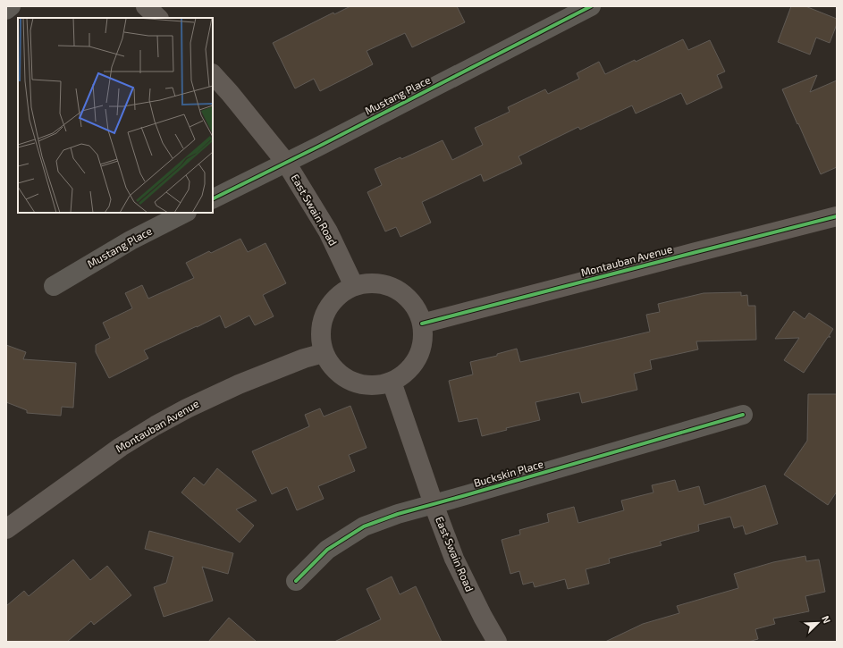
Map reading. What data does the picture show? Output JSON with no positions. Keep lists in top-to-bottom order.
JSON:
{
  "streets": {
    "street": [
      "Mustang Place",
      "East Swain Road",
      "Montauban Avenue",
      "Buckskin Place"
    ]
  },
  "crossings": [
    ["Mustang Place", "East Swain Road"],
    ["East Swain Road", "Montauban Avenue"],
    ["East Swain Road", "Buckskin Place"]
  ],
  "north": "top right"
}
